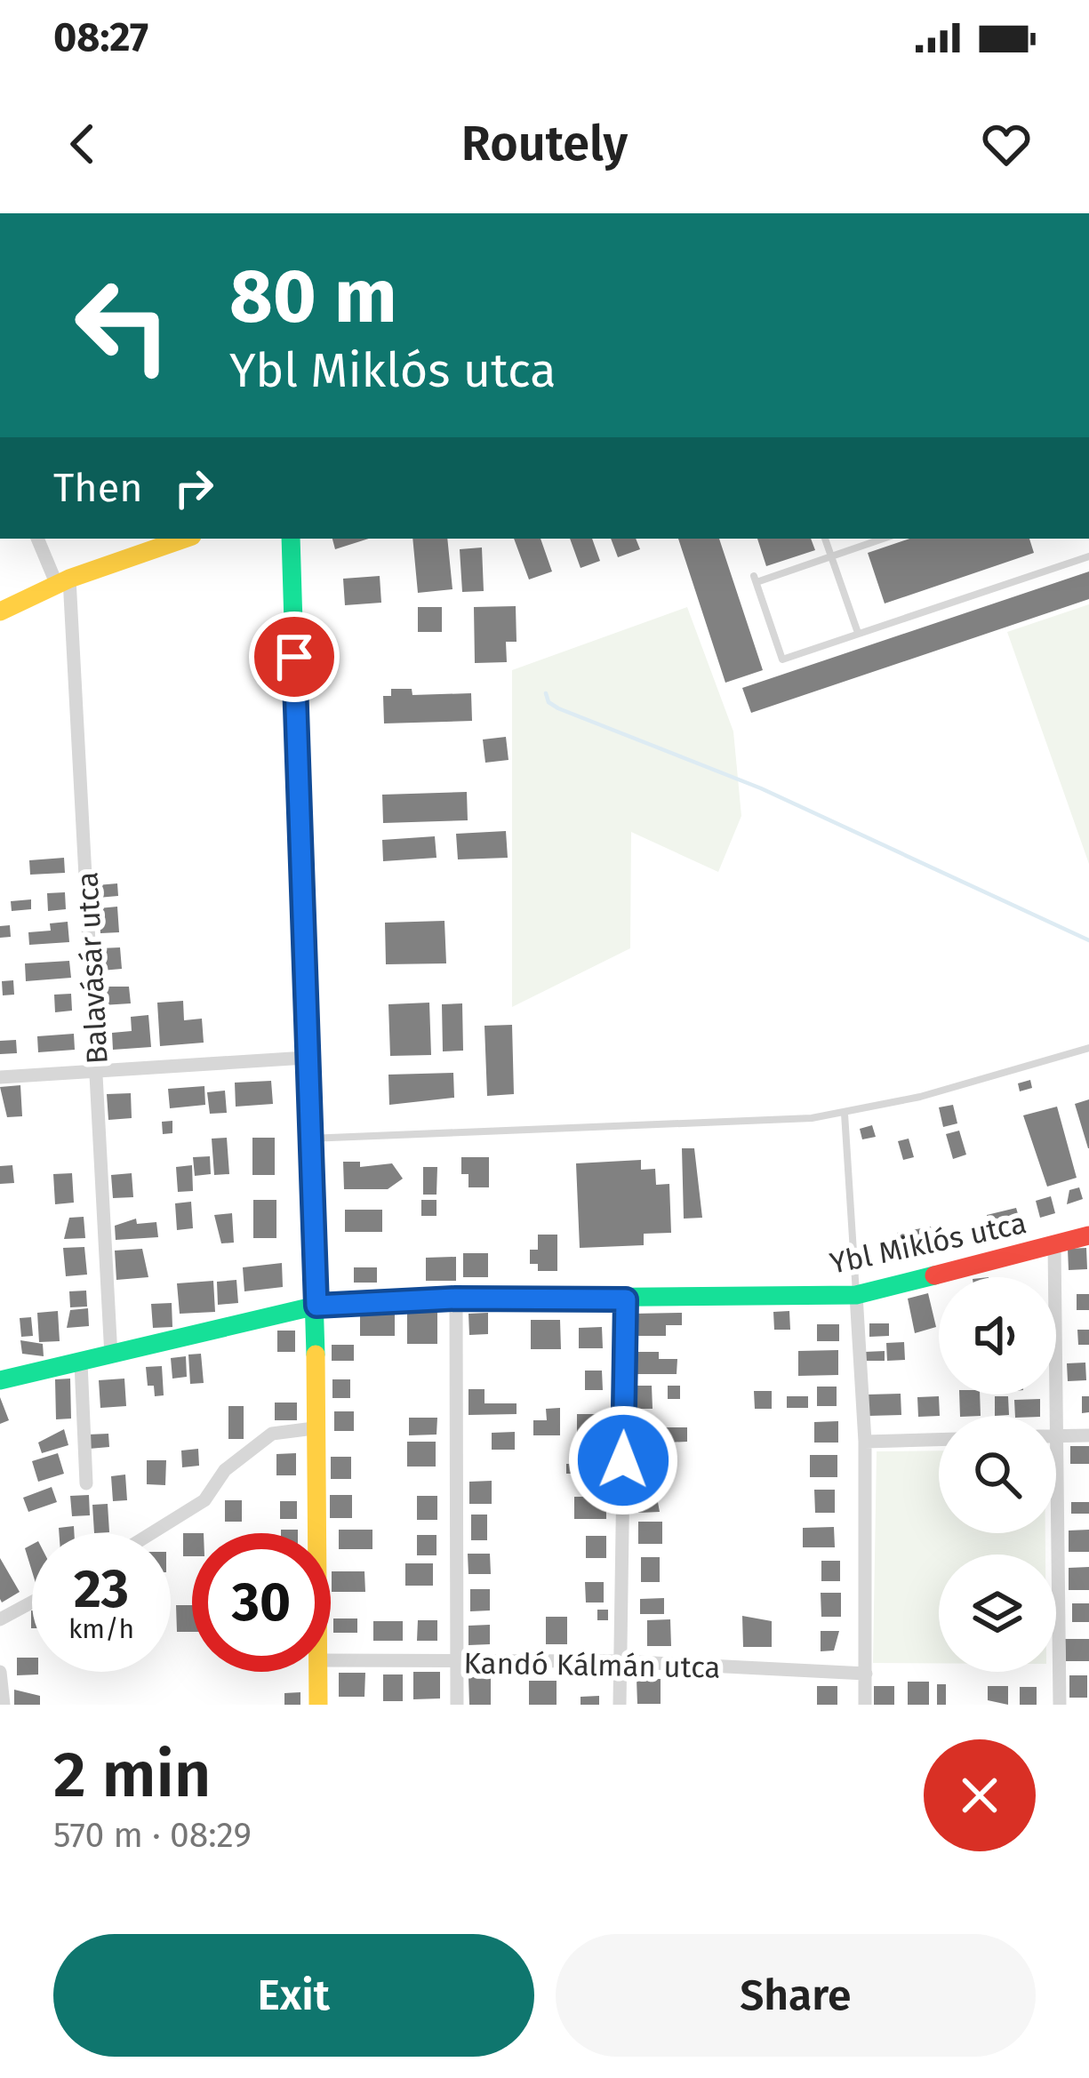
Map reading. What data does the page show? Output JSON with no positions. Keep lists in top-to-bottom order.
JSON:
{
  "streets": {
    "street": ["Balavásár utca", "Ybl Miklós utca", "Kandó Kálmán utca"]
  },
  "crossings": [
    ["Balavásár utca", "Ybl Miklós utca"]
  ],
  "page": {
    "status": "08:27",
    "header": "Routely",
    "turn": ["80 m", "Ybl Miklós utca"],
    "then": "Then",
    "speed": "23 km/h",
    "limit": "30",
    "heading": ["2 min", "570 m · 08:29"],
    "buttons": ["Exit", "Share"]
  }
}
